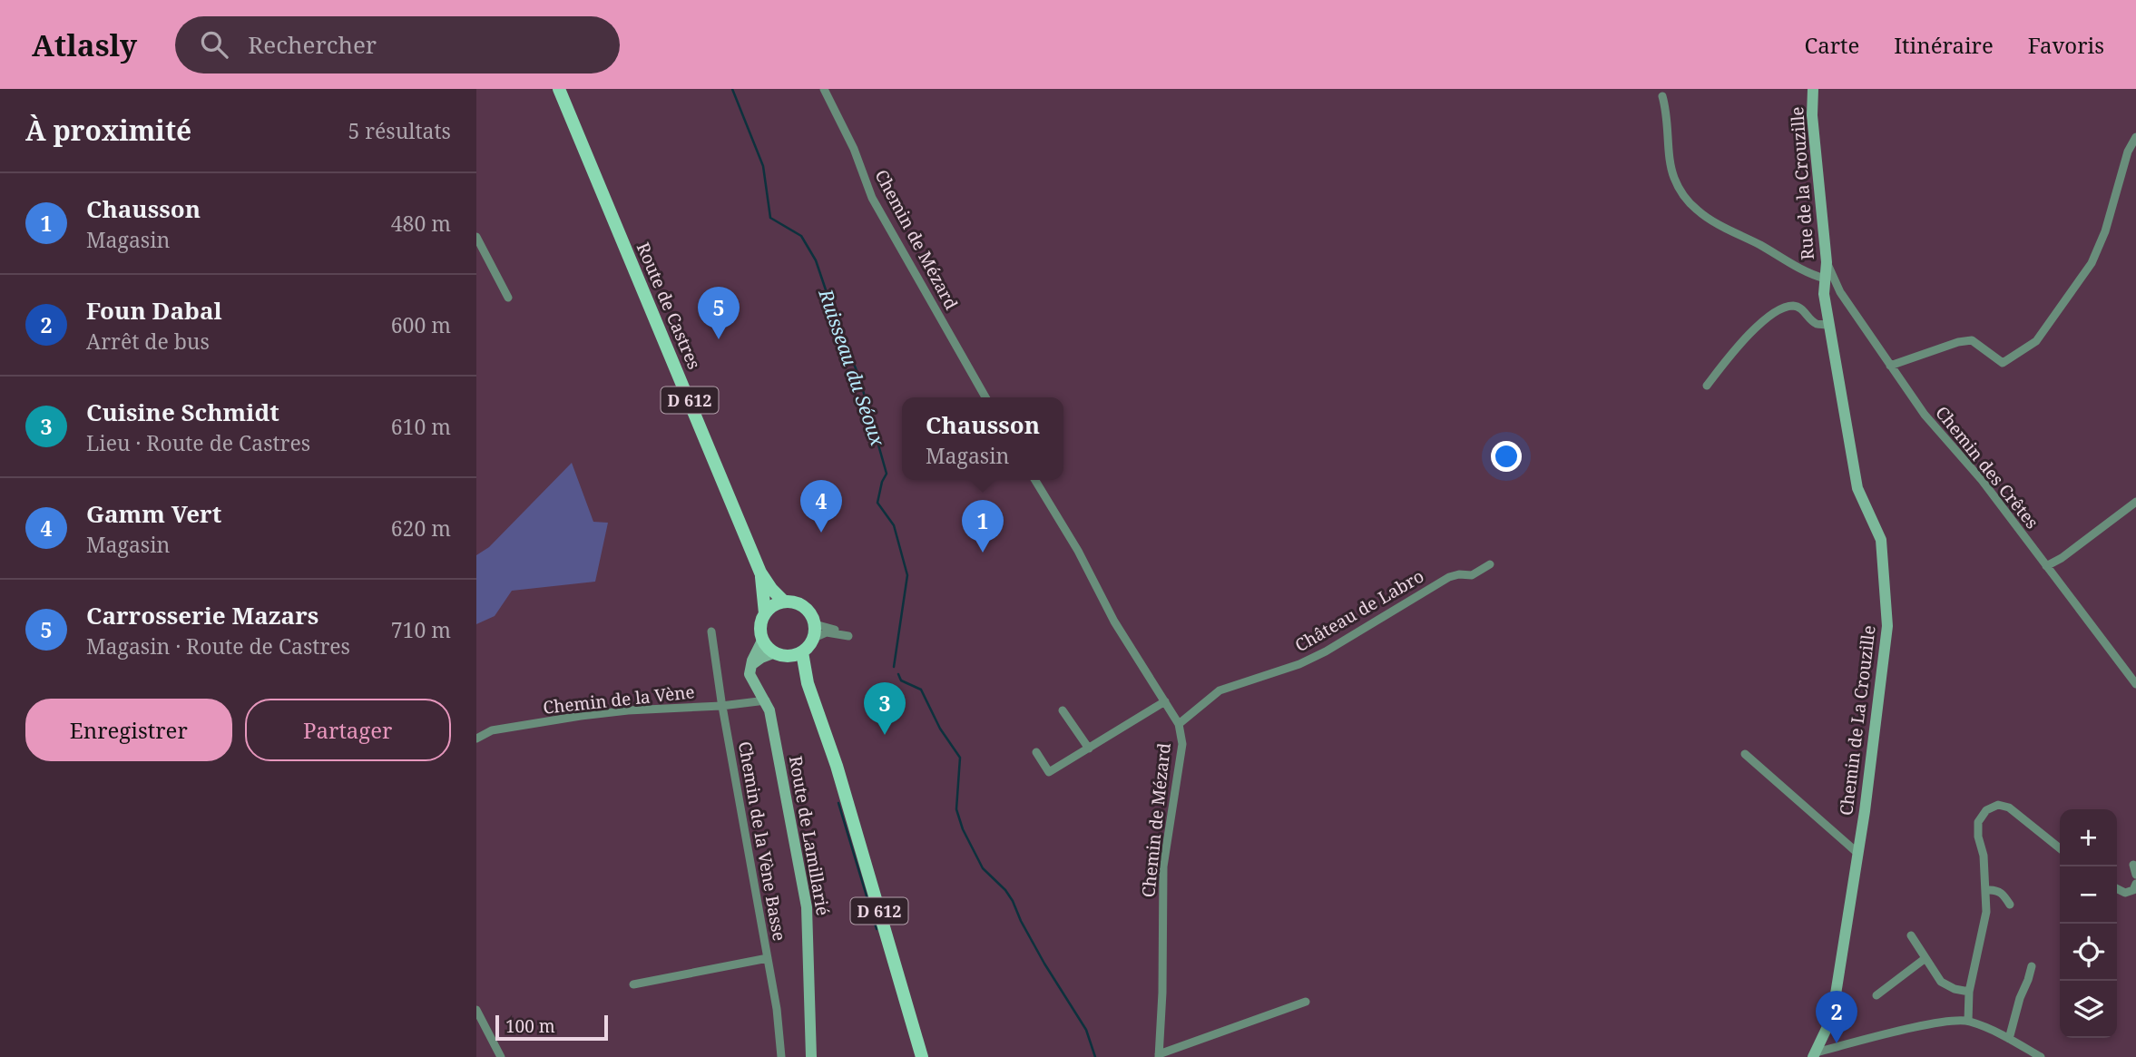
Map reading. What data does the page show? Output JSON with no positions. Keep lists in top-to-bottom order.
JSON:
{
  "streets": {
    "main road": ["Route de Castres", "D 612"],
    "street": [
      "Rue de la Crouzille",
      "Chemin de Mézard",
      "Chemin des Crêtes",
      "Château de Labro",
      "Chemin de la Vène",
      "Chemin de La Crouzille",
      "Route de Lamillarié",
      "Chemin de la Vène Basse"
    ]
  },
  "crossings": [
    ["Rue de la Crouzille", "Chemin des Crêtes"],
    ["Rue de la Crouzille", "Chemin de La Crouzille"],
    ["Chemin de Mézard", "Château de Labro"],
    ["Route de Castres", "D 612"],
    ["Chemin de la Vène", "Route de Lamillarié"],
    ["Chemin de la Vène", "Chemin de la Vène Basse"]
  ],
  "water": ["Ruisseau du Séoux"],
  "scale_bar": "100 m",
  "page": {
    "header": "Atlasly",
    "search": "Rechercher",
    "nav": ["Carte", "Itinéraire", "Favoris"],
    "heading": ["À proximité", "5 résultats"],
    "list": [
      {
        "mark": "1",
        "name": "Chausson",
        "note": "Magasin",
        "value": "480 m"
      },
      {
        "mark": "2",
        "name": "Foun Dabal",
        "note": "Arrêt de bus",
        "value": "600 m"
      },
      {
        "mark": "3",
        "name": "Cuisine Schmidt",
        "note": "Lieu · Route de Castres",
        "value": "610 m"
      },
      {
        "mark": "4",
        "name": "Gamm Vert",
        "note": "Magasin",
        "value": "620 m"
      },
      {
        "mark": "5",
        "name": "Carrosserie Mazars",
        "note": "Magasin · Route de Castres",
        "value": "710 m"
      }
    ],
    "pins": [
      "5",
      "4",
      "1",
      "3",
      "2"
    ],
    "popup": ["Chausson", "Magasin"],
    "buttons": ["Enregistrer", "Partager"],
    "map_buttons": ["+", "−"],
    "scale": "100 m"
  }
}
